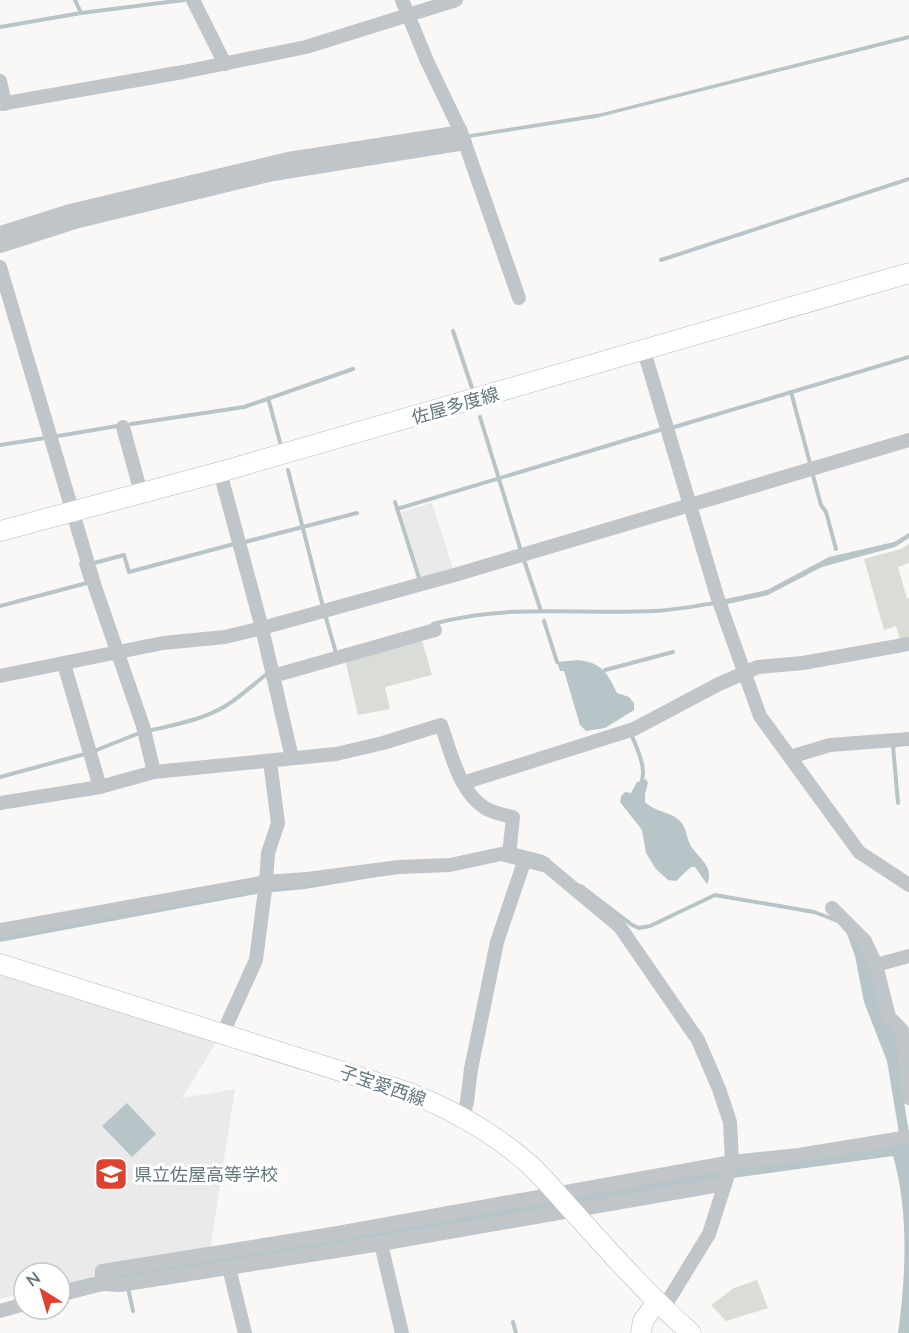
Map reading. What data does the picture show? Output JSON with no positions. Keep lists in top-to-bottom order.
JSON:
{
  "streets": {
    "main road": ["佐屋多度線", "子宝愛西線"]
  },
  "places": {
    "school or university": ["県立佐屋高等学校"]
  },
  "north": "top left"
}
